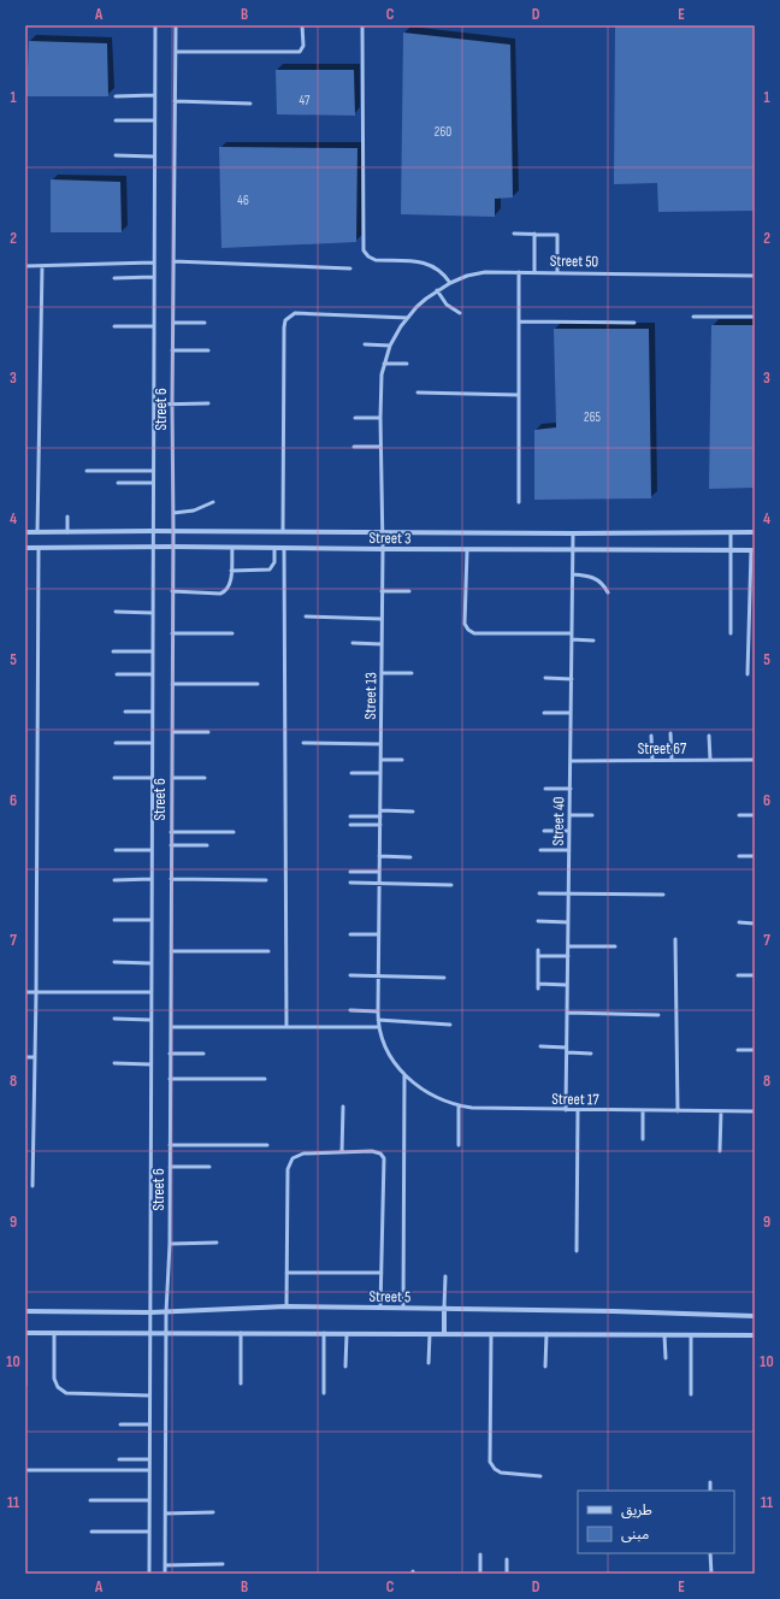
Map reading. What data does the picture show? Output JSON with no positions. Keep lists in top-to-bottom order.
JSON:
{
  "streets": {
    "street": ["Street 3", "Street 5"],
    "lane": [
      "Street 50",
      "Street 6",
      "Street 13",
      "Street 67",
      "Street 40",
      "Street 17"
    ]
  },
  "crossings": [
    ["Street 50", "Street 13"],
    ["Street 6", "Street 3"],
    ["Street 6", "Street 5"],
    ["Street 3", "Street 13"],
    ["Street 3", "Street 40"],
    ["Street 13", "Street 17"],
    ["Street 67", "Street 40"],
    ["Street 40", "Street 17"]
  ],
  "house_numbers": [
    "47",
    "260",
    "46",
    "265"
  ],
  "legend": ["طريق", "مبنى"],
  "grid": {
    "columns": [
      "A",
      "B",
      "C",
      "D",
      "E"
    ],
    "rows": [
      "1",
      "2",
      "3",
      "4",
      "5",
      "6",
      "7",
      "8",
      "9",
      "10",
      "11"
    ]
  }
}
